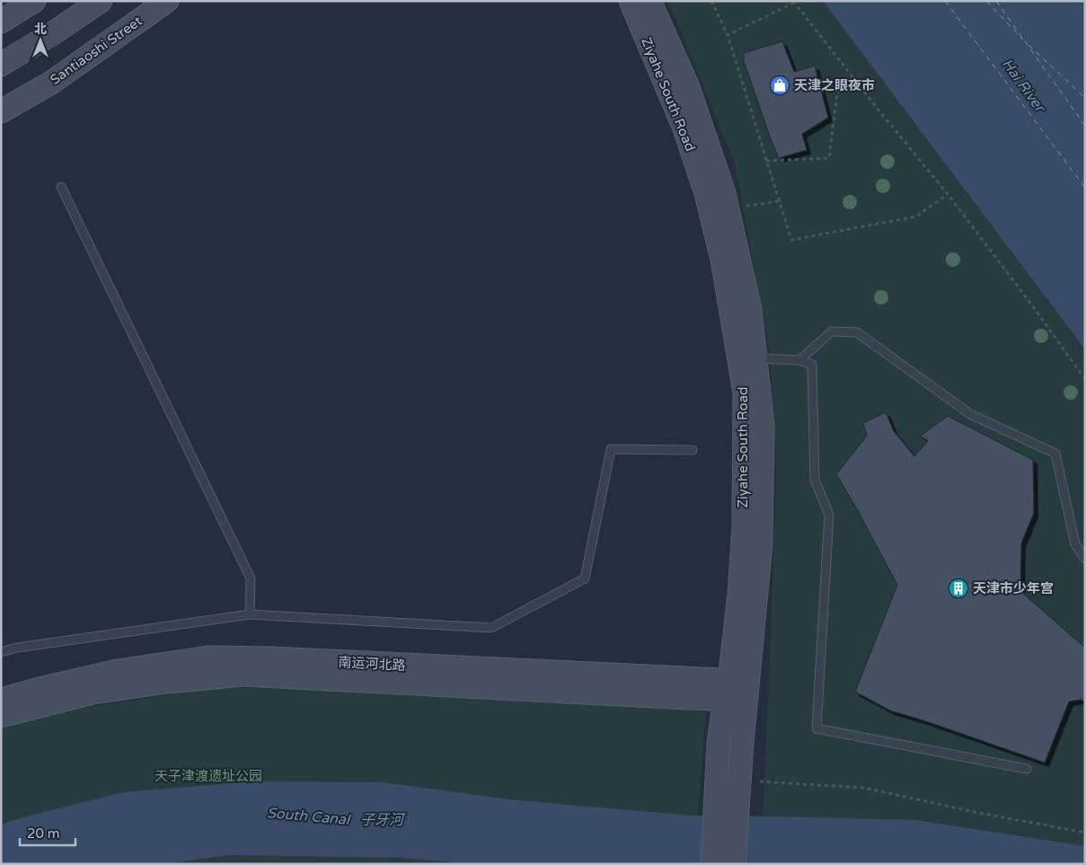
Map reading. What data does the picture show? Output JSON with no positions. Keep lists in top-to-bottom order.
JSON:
{
  "streets": {
    "main road": ["Santiaoshi Street", "Ziyahe South Road", "南运河北路"]
  },
  "crossings": [
    ["Ziyahe South Road", "南运河北路"]
  ],
  "water": ["Hai River", "South Canal", "子牙河"],
  "parks": ["天子津渡遗址公园"],
  "places": {
    "shop": ["天津之眼夜市"],
    "building": ["天津市少年宫"]
  },
  "scale_bar": "20 m",
  "north": "top"
}
